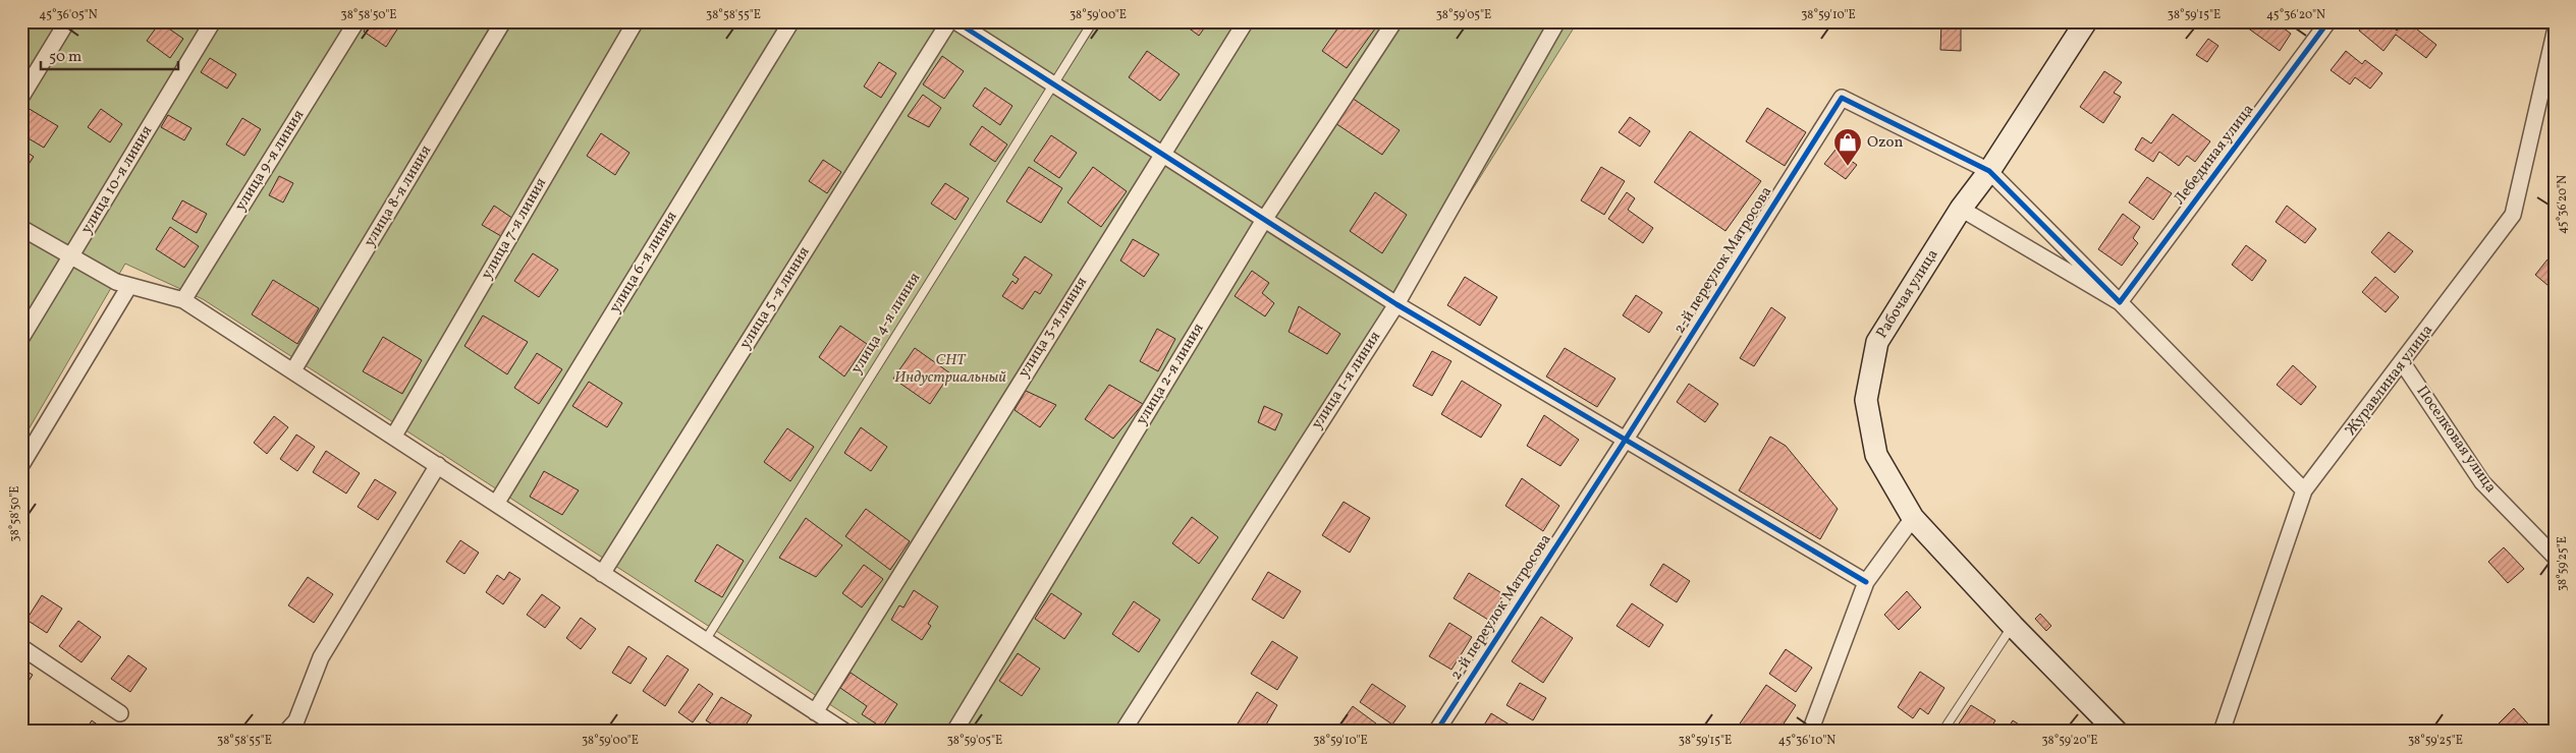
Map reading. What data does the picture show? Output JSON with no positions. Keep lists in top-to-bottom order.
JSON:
{
  "streets": {
    "main road": ["Рабочая улица"],
    "street": [
      "Лебединая улица",
      "улица 9-я линия",
      "улица 10-я линия",
      "улица 8-я линия",
      "улица 7-я линия",
      "2-й переулок Матросова",
      "улица 6-я линия",
      "улица 5 -я линия",
      "улица 3-я линия",
      "улица 2-я линия",
      "улица 1-я линия",
      "Журавлиная улица",
      "Поселковая улица"
    ],
    "lane": ["улица 4-я линия"]
  },
  "crossings": [
    ["Лебединая улица", "2-й переулок Матросова"],
    ["2-й переулок Матросова", "Рабочая улица"],
    ["Журавлиная улица", "Поселковая улица"]
  ],
  "parks": ["СНТ Индустриальный"],
  "places": {
    "shop": ["Ozon"]
  },
  "scale_bar": "50 m",
  "coordinates": [
    "45°36'05\"N",
    "38°58'50\"E",
    "38°58'55\"E",
    "38°59'00\"E",
    "38°59'05\"E",
    "38°59'10\"E",
    "38°59'15\"E",
    "45°36'20\"N",
    "38°59'25\"E",
    "45°36'10\"N",
    "38°59'20\"E"
  ]
}
